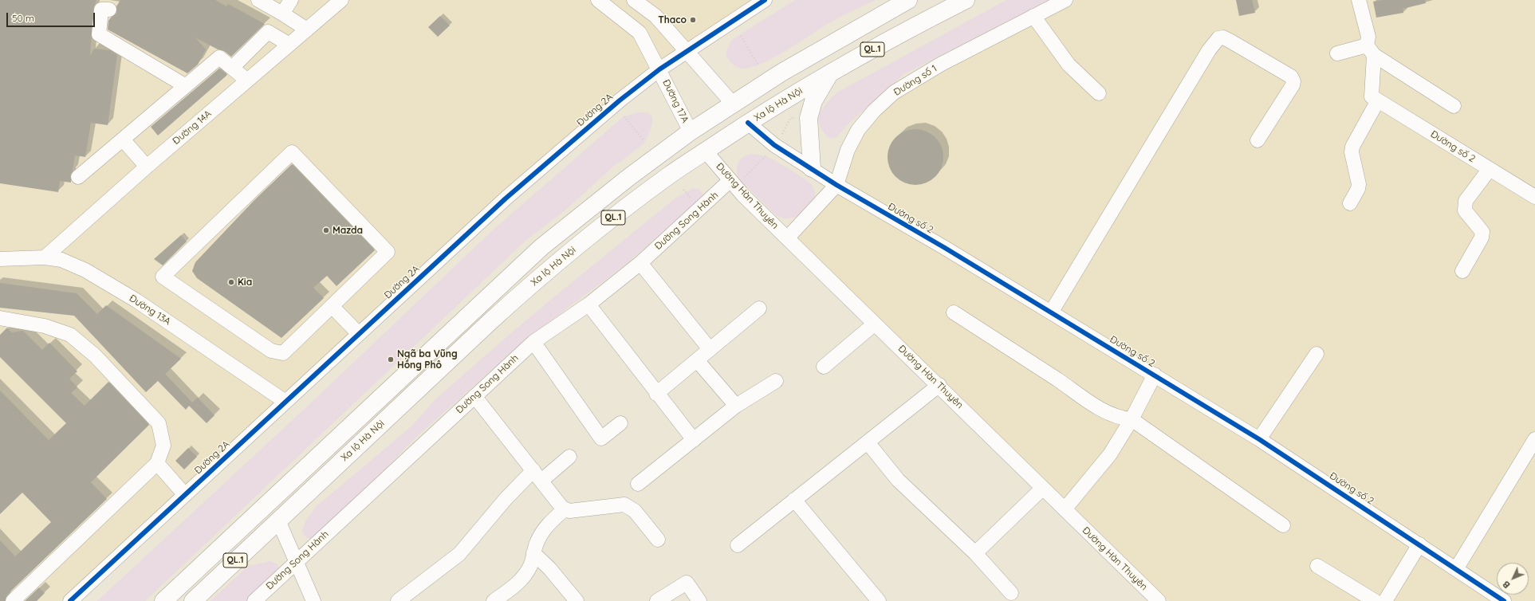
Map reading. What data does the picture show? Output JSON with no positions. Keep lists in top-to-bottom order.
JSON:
{
  "streets": {
    "highway": ["QL.1", "Xa lộ Hà Nội"],
    "street": [
      "Đường số 1",
      "Đường 17A",
      "Đường 2A",
      "Đường 14A",
      "Đường số 2",
      "Đường Hàn Thuyên",
      "Đường Song Hành",
      "Đường 13A"
    ]
  },
  "crossings": [
    ["Đường số 1", "Đường số 2"],
    ["Đường số 1", "Đường Hàn Thuyên"],
    ["Đường 17A", "Xa lộ Hà Nội"],
    ["Đường 17A", "Đường 2A"],
    ["Xa lộ Hà Nội", "Đường số 2"],
    ["Xa lộ Hà Nội", "Đường Hàn Thuyên"],
    ["Đường 2A", "Đường 13A"],
    ["Đường 14A", "Đường 13A"],
    ["Đường Hàn Thuyên", "Đường Song Hành"]
  ],
  "places": [
    "Thaco",
    "Mazda",
    "Kia",
    "Ngã ba Vũng Hồng Phô"
  ],
  "scale_bar": "50 m",
  "north": "bottom left"
}
